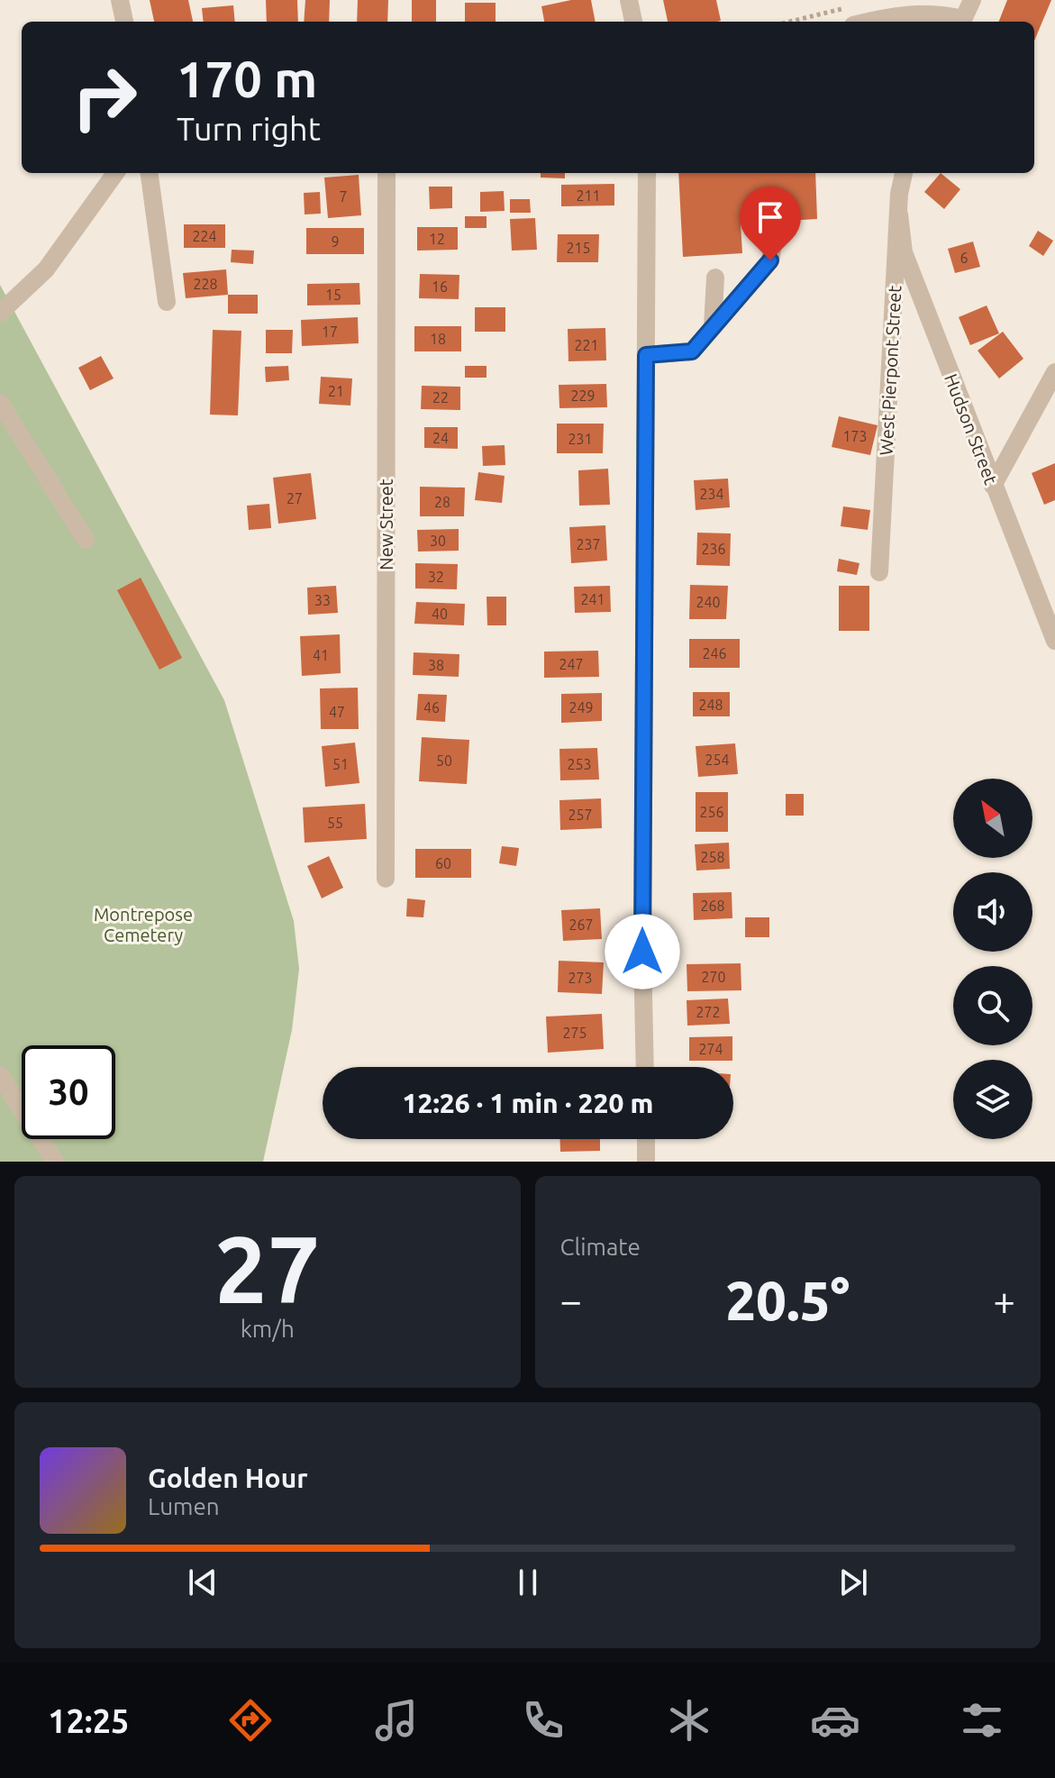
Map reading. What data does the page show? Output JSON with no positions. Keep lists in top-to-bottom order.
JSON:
{
  "streets": {
    "street": ["West Pierpont Street", "Hudson Street", "New Street"]
  },
  "crossings": [
    ["West Pierpont Street", "Hudson Street"]
  ],
  "parks": ["Montrepose Cemetery"],
  "house_numbers": [
    "211",
    "7",
    "224",
    "12",
    "9",
    "215",
    "6",
    "228",
    "16",
    "15",
    "17",
    "18",
    "221",
    "21",
    "229",
    "22",
    "173",
    "24",
    "231",
    "234",
    "27",
    "28",
    "30",
    "237",
    "236",
    "32",
    "241",
    "33",
    "240",
    "40",
    "246",
    "41",
    "247",
    "38",
    "248",
    "46",
    "249",
    "47",
    "254",
    "50",
    "51",
    "253",
    "256",
    "257",
    "55",
    "258",
    "60",
    "268",
    "267",
    "270",
    "273",
    "272",
    "275",
    "274"
  ],
  "north": "top left",
  "page": {
    "turn": ["170 m", "Turn right"],
    "limit": "30",
    "trip": "12:26 · 1 min · 220 m",
    "tile": [
      ["27", "km/h"],
      "Climate"
    ],
    "heat": ["−", "20.5°", "+"],
    "song": ["Golden Hour", "Lumen"],
    "tabs": "12:25"
  }
}
